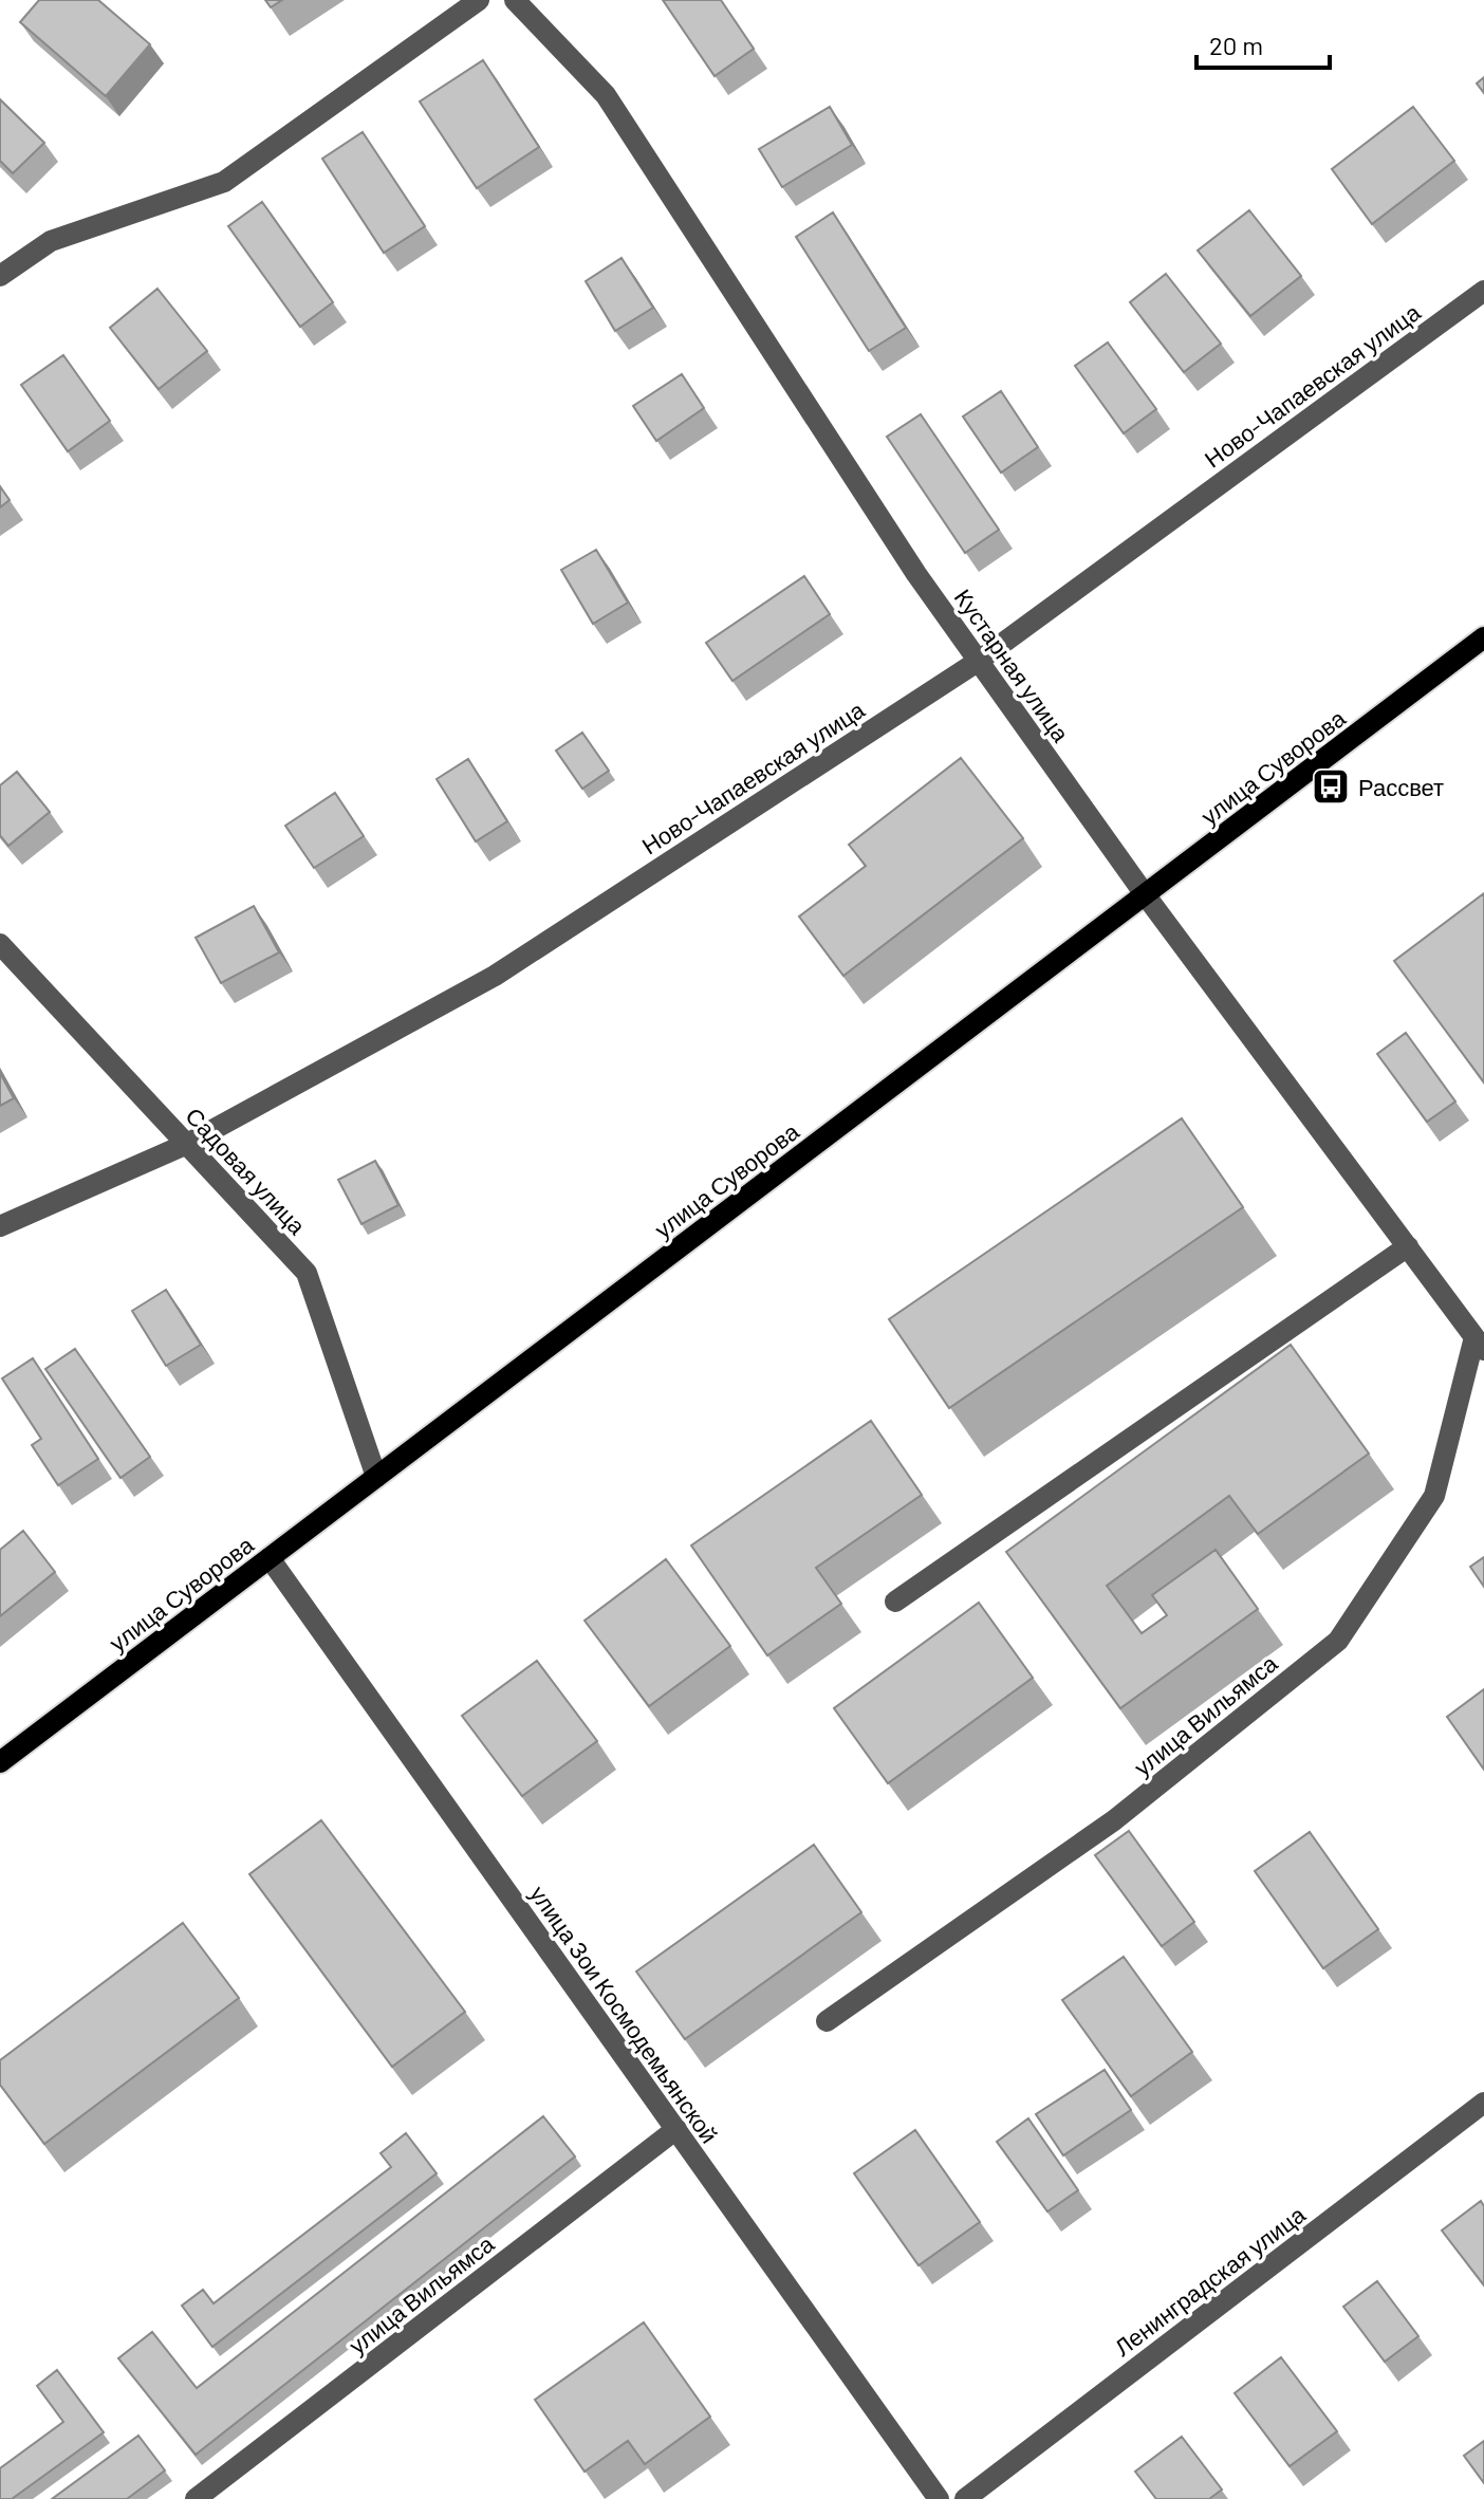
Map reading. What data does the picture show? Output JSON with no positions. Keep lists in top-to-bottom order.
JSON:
{
  "streets": {
    "main road": ["улица Суворова"],
    "street": [
      "Ново-Чапаевская улица",
      "Кустарная улица",
      "Садовая улица",
      "улица Вильямса",
      "улица Зои Космодемьянской",
      "Ленинградская улица"
    ]
  },
  "crossings": [
    ["Ново-Чапаевская улица", "Кустарная улица"],
    ["Ново-Чапаевская улица", "Садовая улица"],
    ["Кустарная улица", "улица Суворова"],
    ["Кустарная улица", "улица Вильямса"],
    ["улица Суворова", "Садовая улица"],
    ["улица Суворова", "улица Зои Космодемьянской"],
    ["улица Вильямса", "улица Зои Космодемьянской"]
  ],
  "places": {
    "bus stop": ["Рассвет"]
  },
  "scale_bar": "20 m"
}
